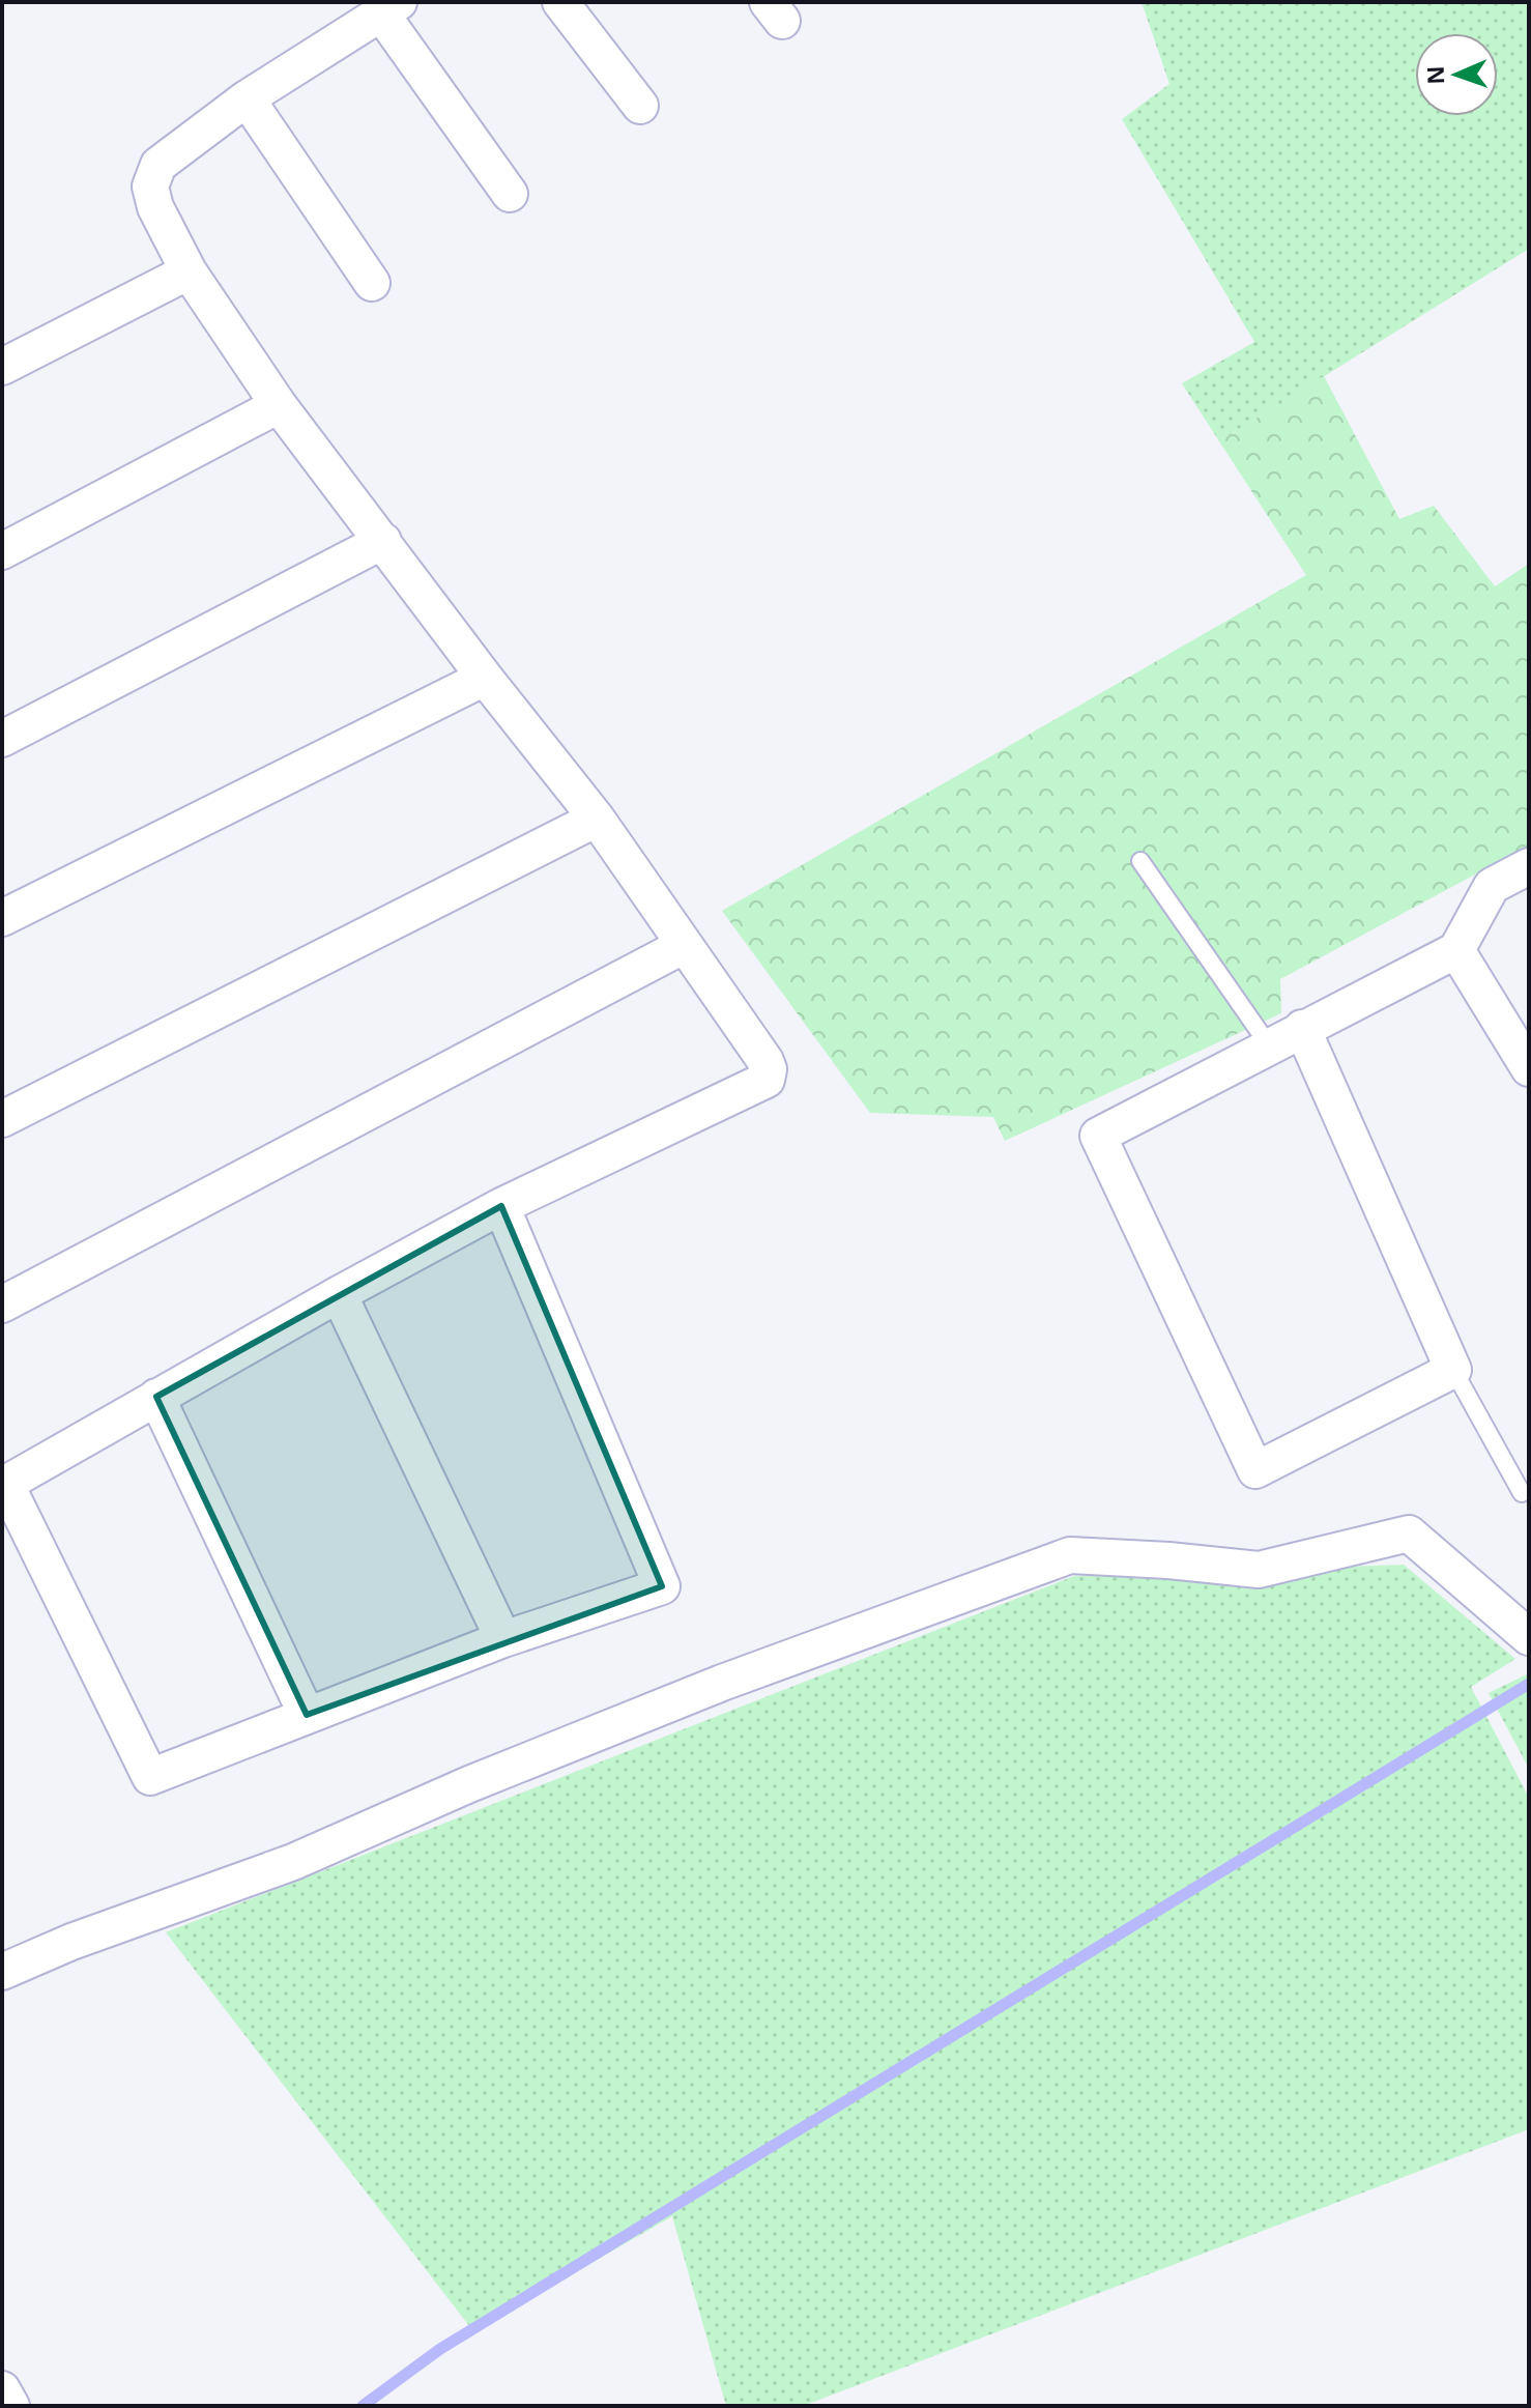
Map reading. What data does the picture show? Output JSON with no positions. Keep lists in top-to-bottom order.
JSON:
{
  "north": "left"
}
